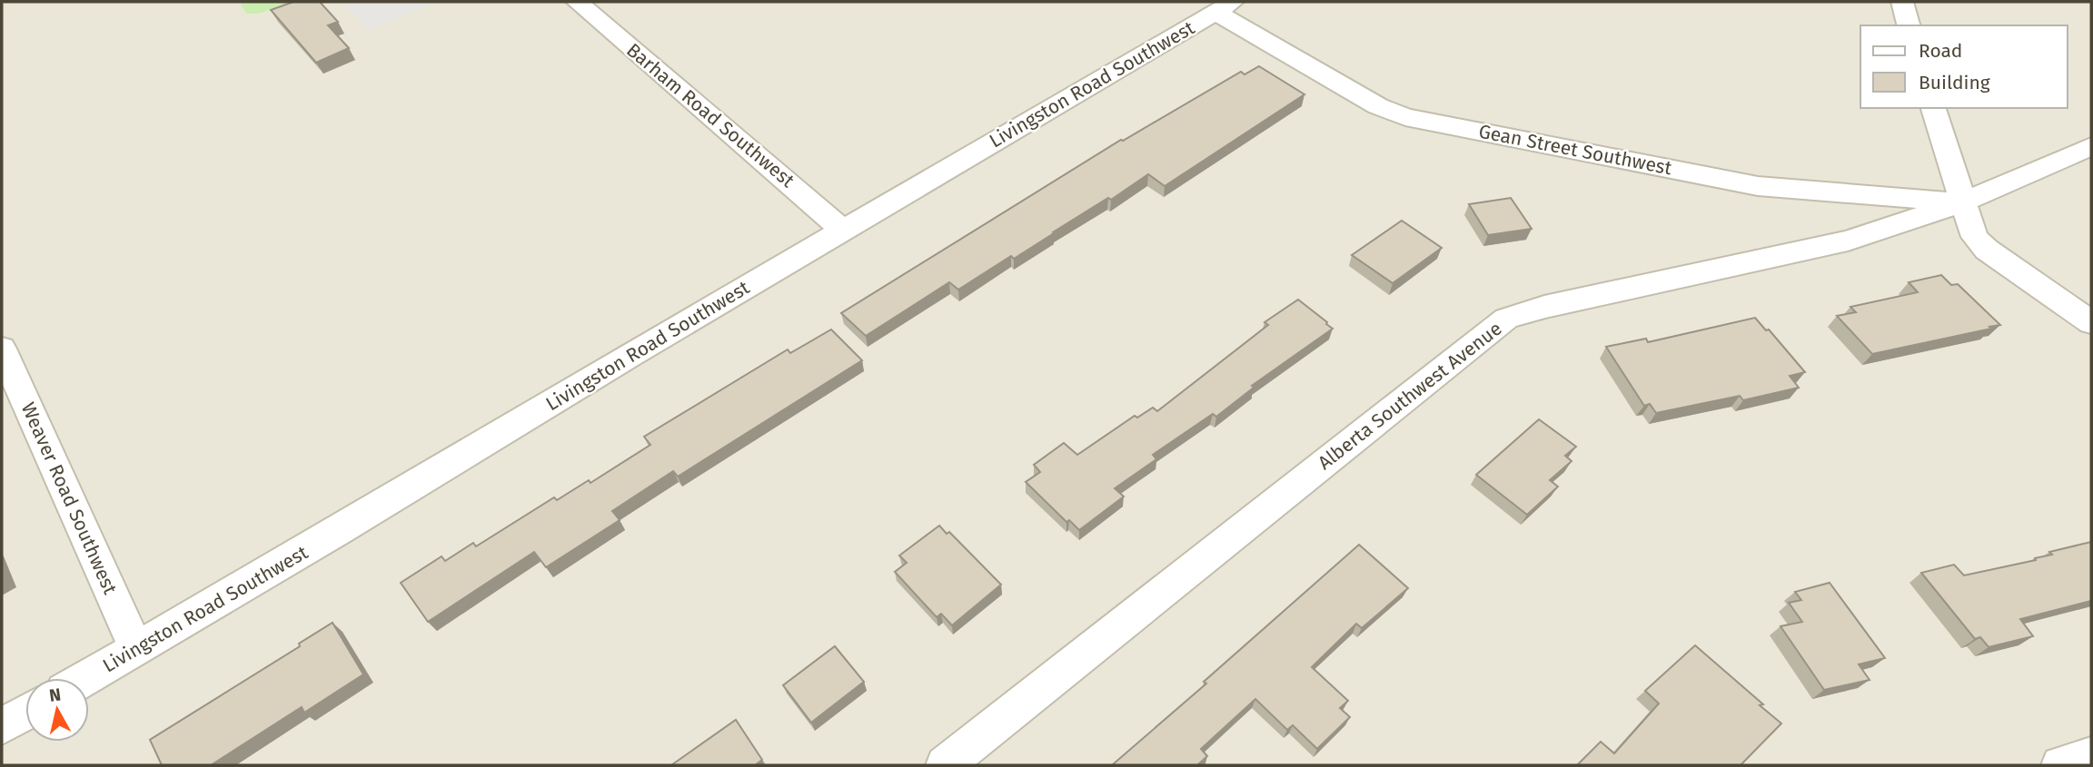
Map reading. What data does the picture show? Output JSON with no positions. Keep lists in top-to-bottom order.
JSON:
{
  "streets": {
    "street": [
      "Livingston Road Southwest",
      "Barham Road Southwest",
      "Gean Street Southwest",
      "Alberta Southwest Avenue",
      "Weaver Road Southwest"
    ]
  },
  "crossings": [
    ["Livingston Road Southwest", "Barham Road Southwest"],
    ["Livingston Road Southwest", "Gean Street Southwest"],
    ["Livingston Road Southwest", "Weaver Road Southwest"],
    ["Gean Street Southwest", "Alberta Southwest Avenue"]
  ],
  "legend": ["Road", "Building"],
  "north": "top"
}
